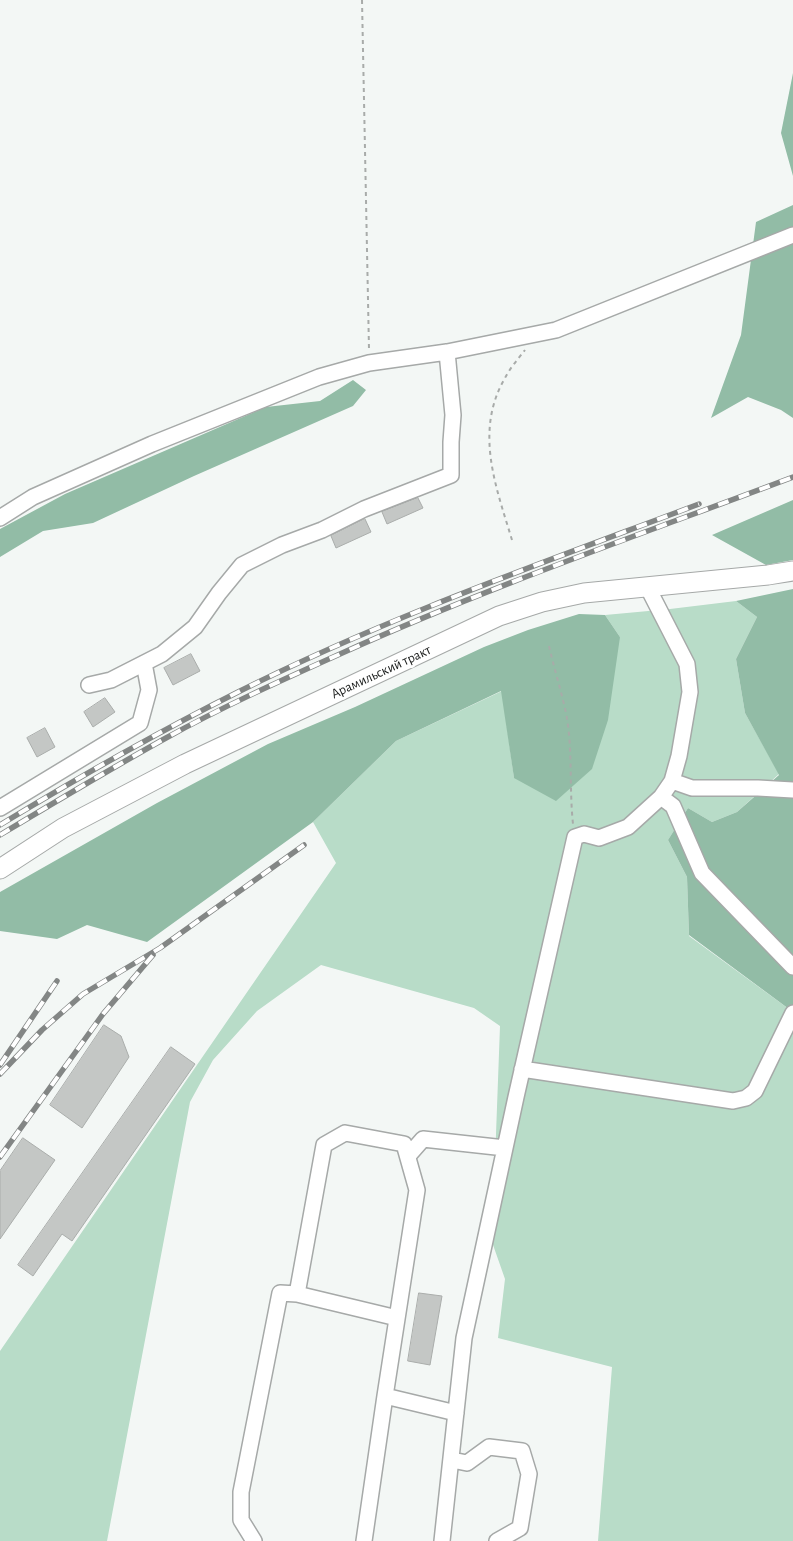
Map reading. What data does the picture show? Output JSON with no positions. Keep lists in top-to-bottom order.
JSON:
{
  "streets": {
    "main road": ["Арамильский тракт"]
  }
}
